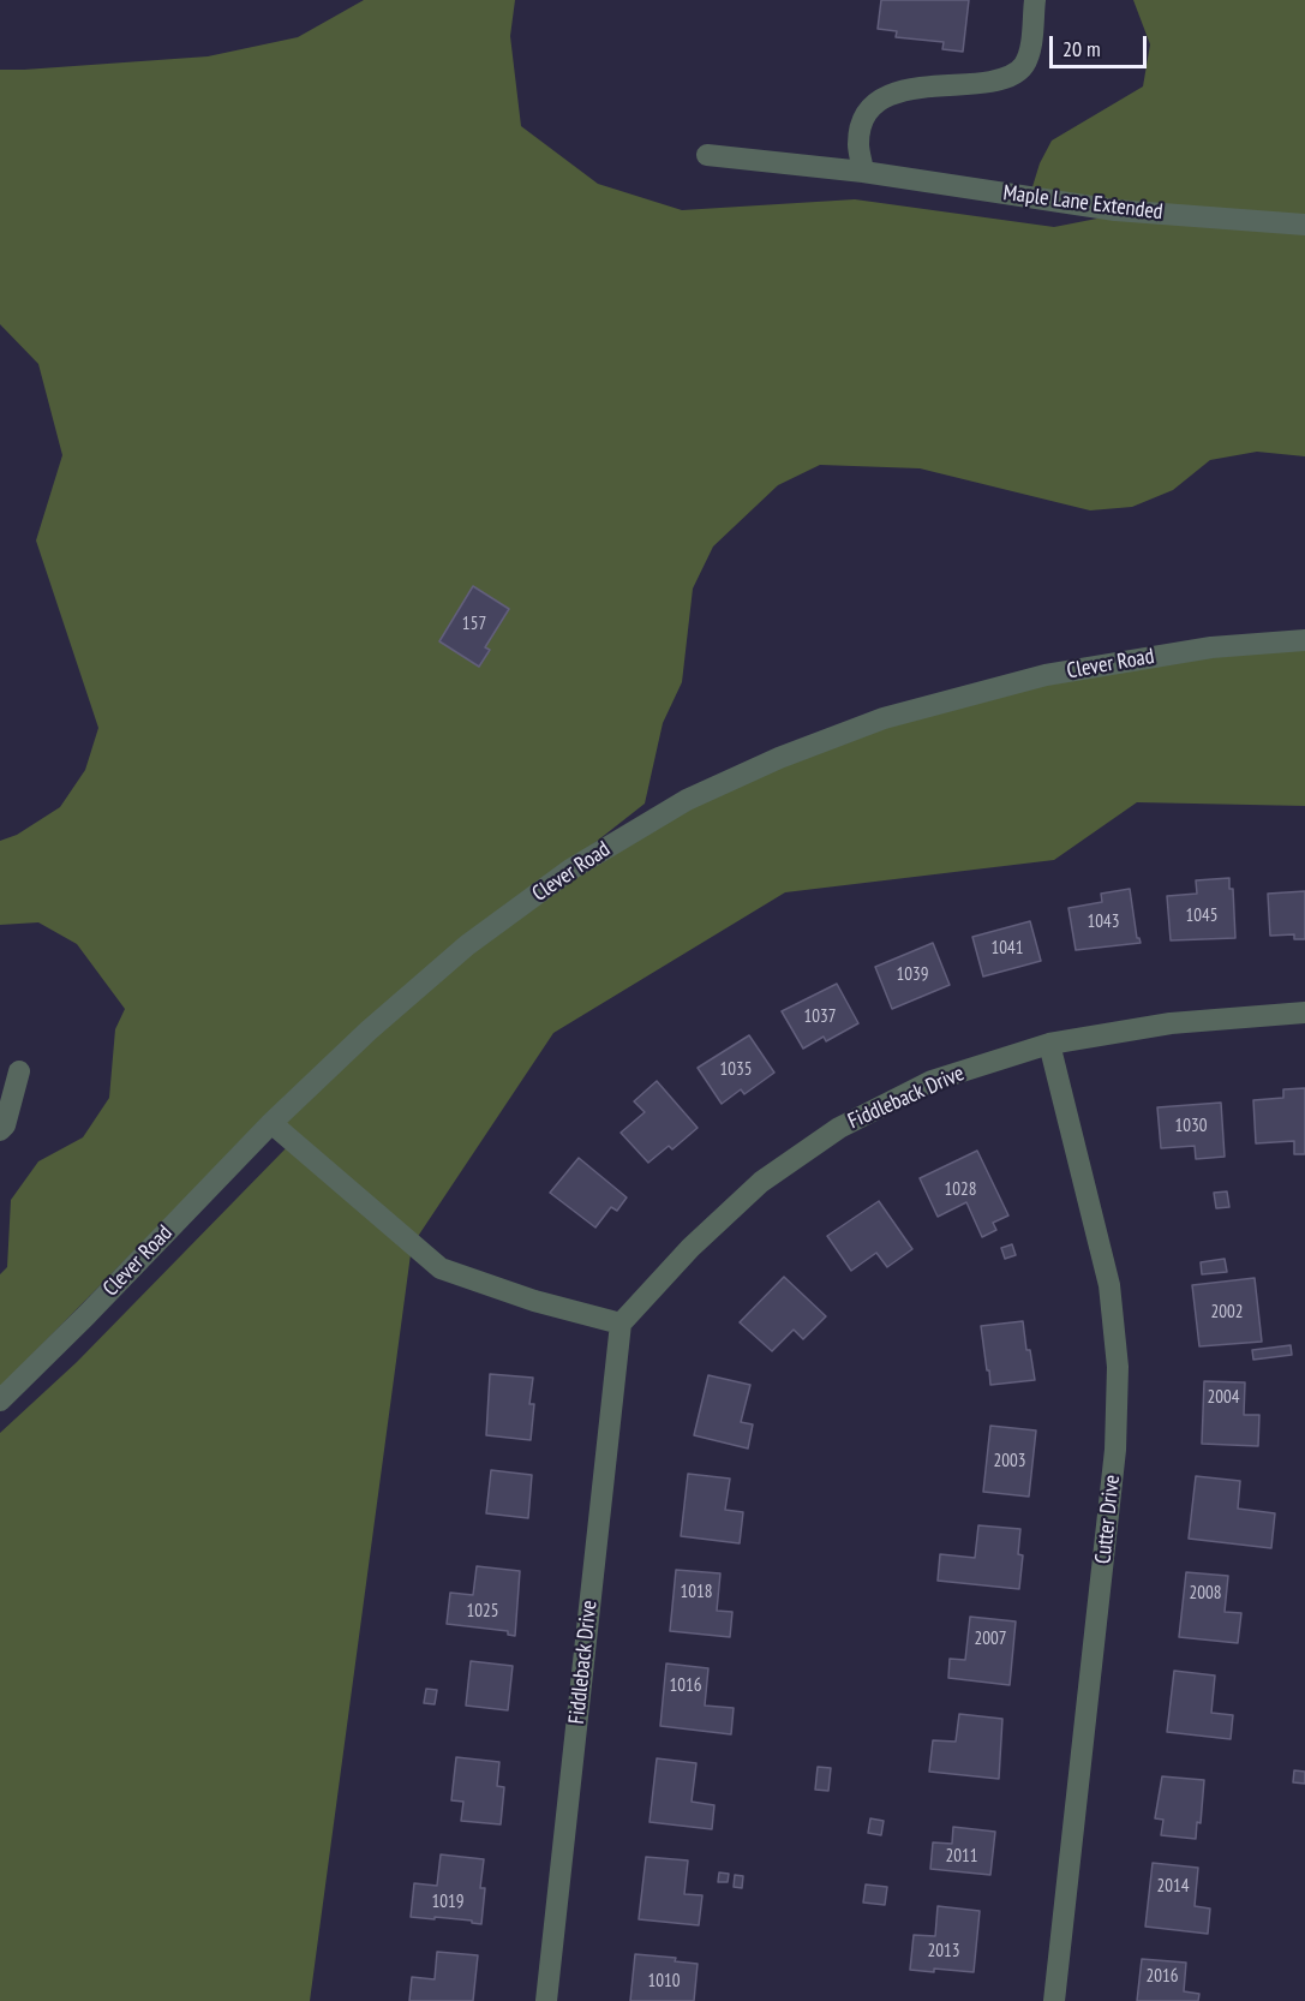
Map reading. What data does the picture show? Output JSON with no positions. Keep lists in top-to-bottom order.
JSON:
{
  "streets": {
    "street": [
      "Maple Lane Extended",
      "Clever Road",
      "Fiddleback Drive",
      "Cutter Drive"
    ]
  },
  "crossings": [
    ["Fiddleback Drive", "Cutter Drive"]
  ],
  "house_numbers": [
    "157",
    "1045",
    "1043",
    "1041",
    "1039",
    "1037",
    "1035",
    "1030",
    "1028",
    "2002",
    "2004",
    "2003",
    "1018",
    "2008",
    "1025",
    "2007",
    "1016",
    "2011",
    "2014",
    "1019",
    "2013",
    "2016",
    "1010"
  ],
  "scale_bar": "20 m"
}
